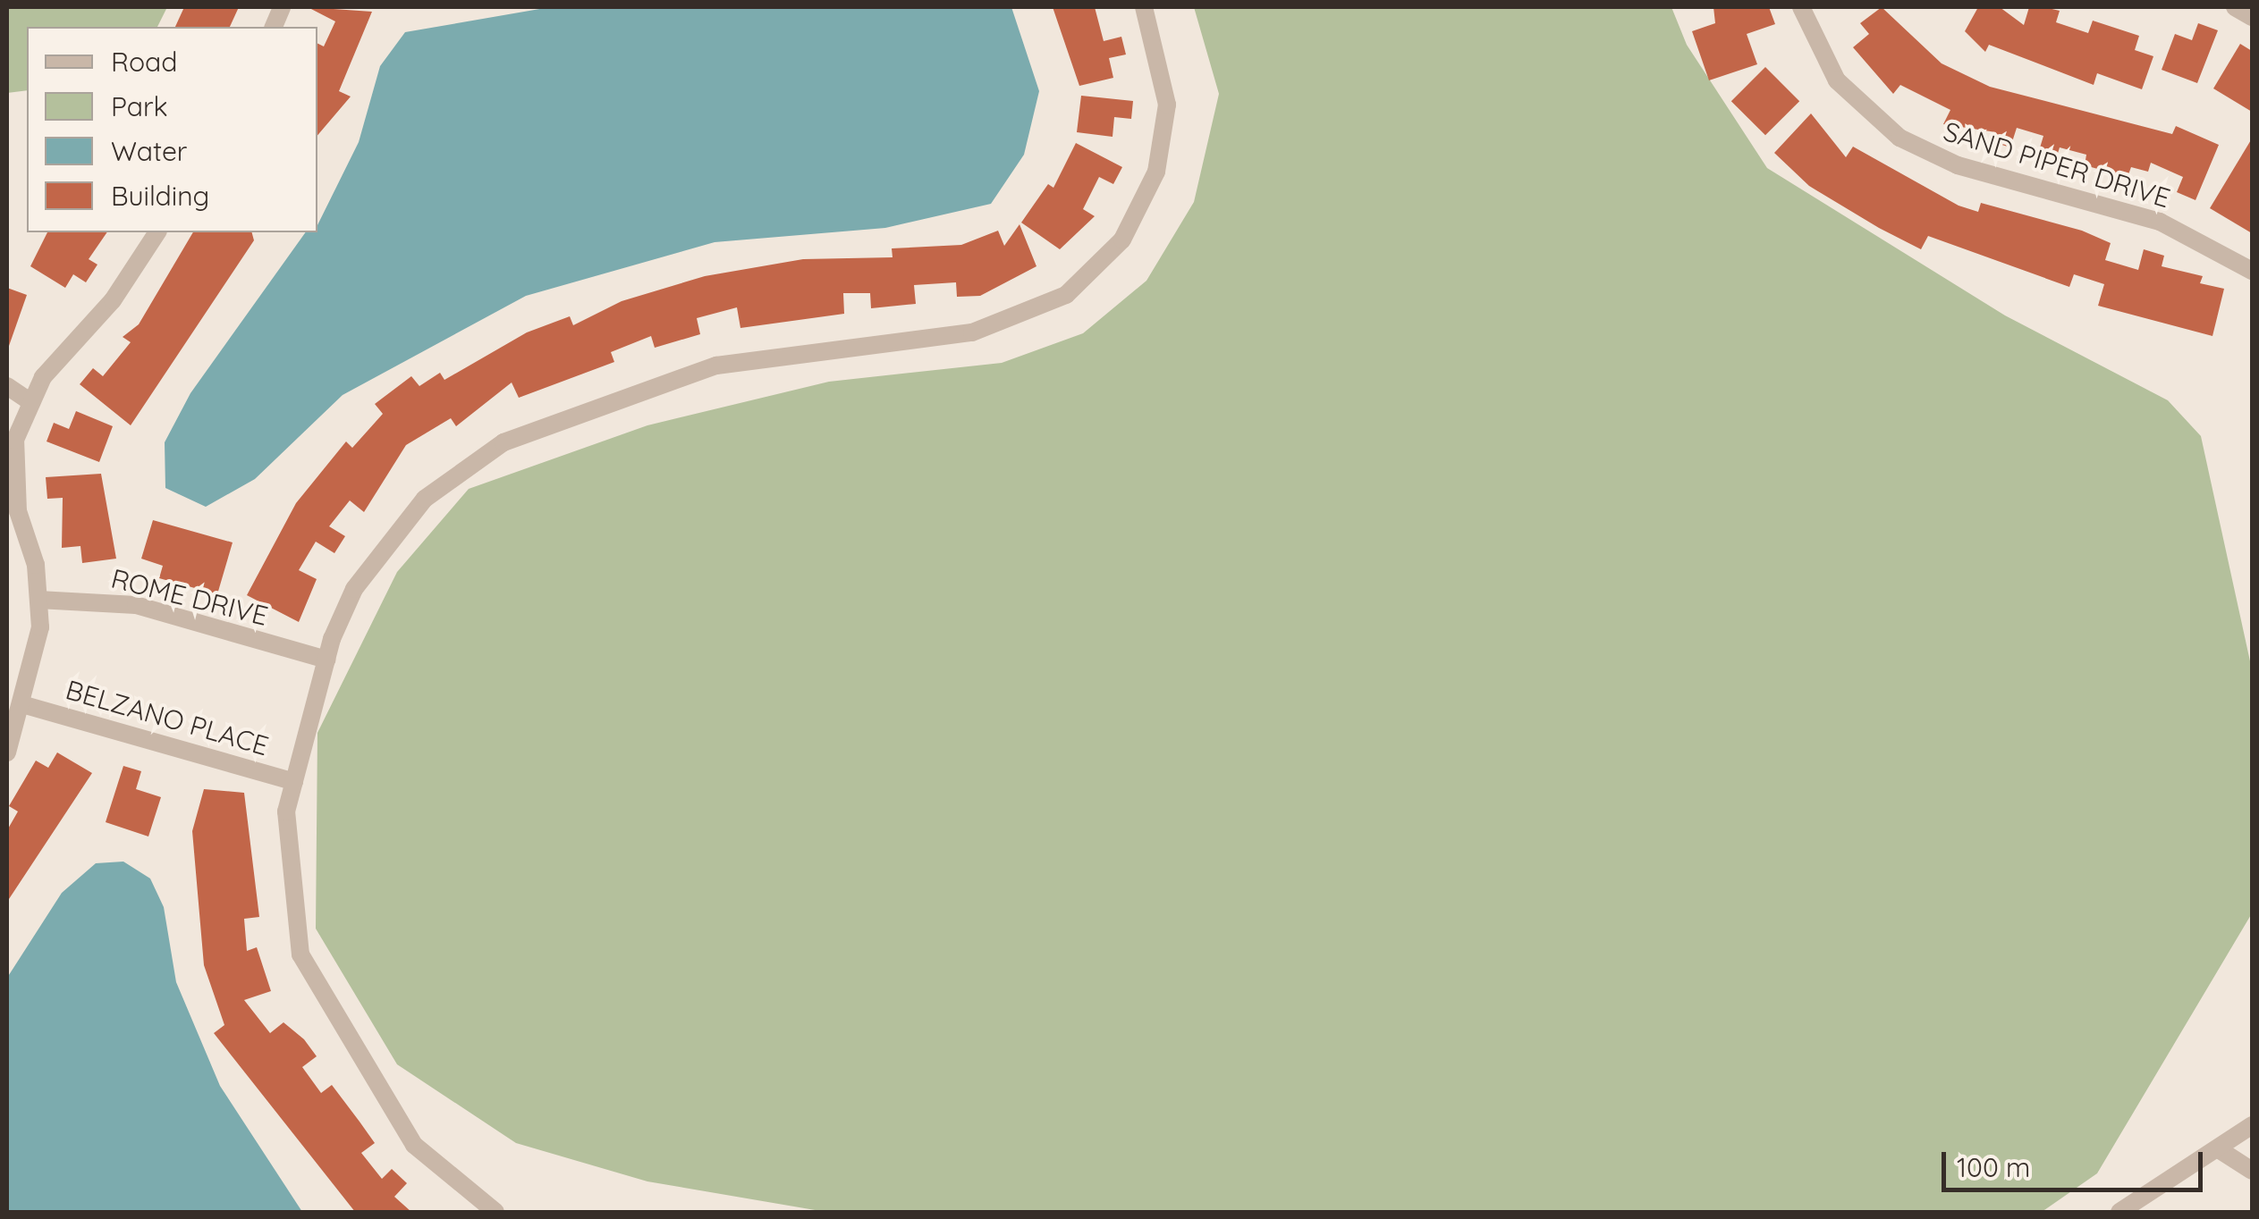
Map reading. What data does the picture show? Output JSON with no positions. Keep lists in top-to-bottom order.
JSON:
{
  "streets": {
    "street": ["SAND PIPER DRIVE", "ROME DRIVE", "BELZANO PLACE"]
  },
  "legend": [
    "Road",
    "Park",
    "Water",
    "Building"
  ],
  "scale_bar": "100 m"
}
